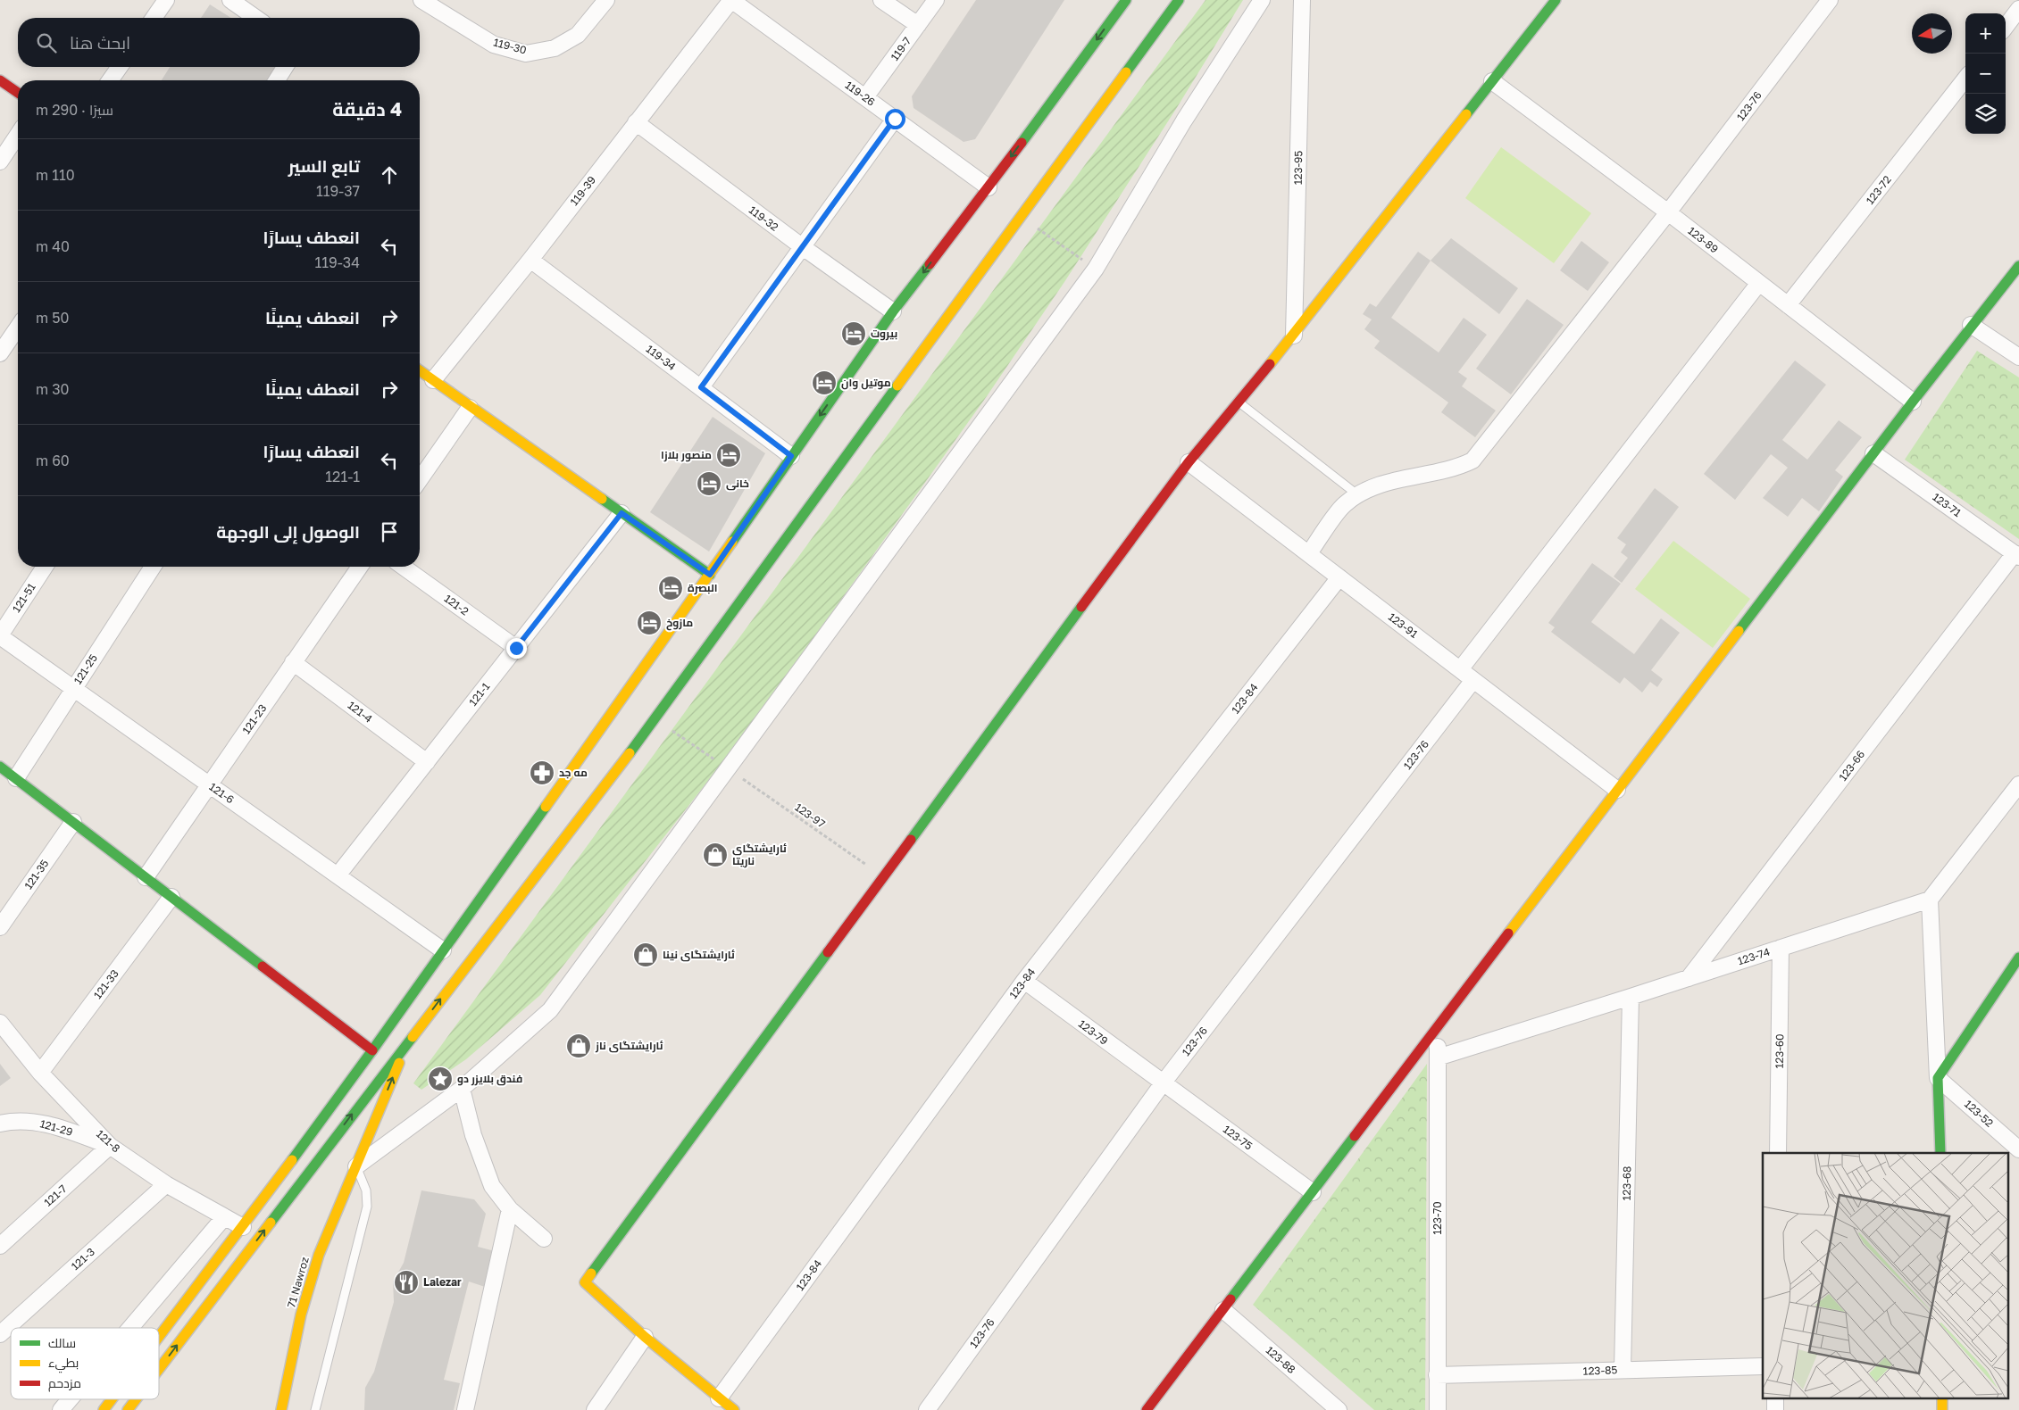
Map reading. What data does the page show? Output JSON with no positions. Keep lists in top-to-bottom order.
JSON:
{
  "streets": {
    "street": [
      "119-30",
      "119-7",
      "119-26",
      "123-76",
      "123-95",
      "123-72",
      "119-39",
      "119-32",
      "123-89",
      "119-34",
      "123-71",
      "121-51",
      "121-2",
      "123-91",
      "121-25",
      "121-1",
      "123-84",
      "121-4",
      "121-23",
      "123-66",
      "121-6",
      "121-35",
      "123-74",
      "121-33",
      "123-79",
      "123-60",
      "123-52",
      "121-29",
      "123-75",
      "121-8",
      "123-68",
      "121-7",
      "123-70",
      "121-3",
      "71 Nawroz",
      "123-88",
      "123-85"
    ],
    "path": ["123-97"]
  },
  "crossings": [
    ["119-7", "119-26"],
    ["119-26", "119-39"],
    ["123-76", "123-89"],
    ["123-76", "123-91"],
    ["123-76", "123-79"],
    ["123-76", "123-75"],
    ["123-72", "123-89"],
    ["119-39", "119-32"],
    ["119-39", "119-34"],
    ["123-71", "123-66"],
    ["121-51", "121-6"],
    ["121-2", "121-1"],
    ["123-91", "123-84"],
    ["121-25", "121-6"],
    ["121-1", "121-4"],
    ["121-1", "121-6"],
    ["123-84", "123-79"],
    ["121-4", "121-23"],
    ["121-23", "121-6"],
    ["123-66", "123-74"],
    ["123-74", "123-60"],
    ["123-74", "123-68"],
    ["123-74", "123-70"],
    ["121-33", "121-8"],
    ["123-79", "123-75"],
    ["121-29", "121-8"],
    ["121-29", "121-7"],
    ["121-8", "121-7"],
    ["121-8", "121-3"],
    ["123-68", "123-85"],
    ["123-70", "123-85"]
  ],
  "places": {
    "hotel": [
      "بیروت",
      "موتيل وان",
      "منصور بلازا",
      "خانی",
      "البصرة",
      "مازوخ"
    ],
    "pharmacy": ["مه جد"],
    "shop": ["ئارایشتگای ناریتا", "ئارایشتگای نینا", "ئارایشتگای ناز"],
    "place": ["فندق بلايزر دو"],
    "restaurant": ["Lalezar"]
  },
  "legend": ["سالك", "بطيء", "مزدحم"],
  "north": "left",
  "page": {
    "map_buttons": ["+", "−"],
    "search": "ابحث هنا",
    "heading": ["4 دقيقة", "سيرًا · 290 m"],
    "list": [
      ["تابع السير", "119-37", "110 m"],
      ["انعطف يسارًا", "119-34", "40 m"],
      ["انعطف يمينًا", "50 m"],
      ["انعطف يمينًا", "30 m"],
      ["انعطف يسارًا", "121-1", "60 m"],
      "الوصول إلى الوجهة"
    ]
  }
}
